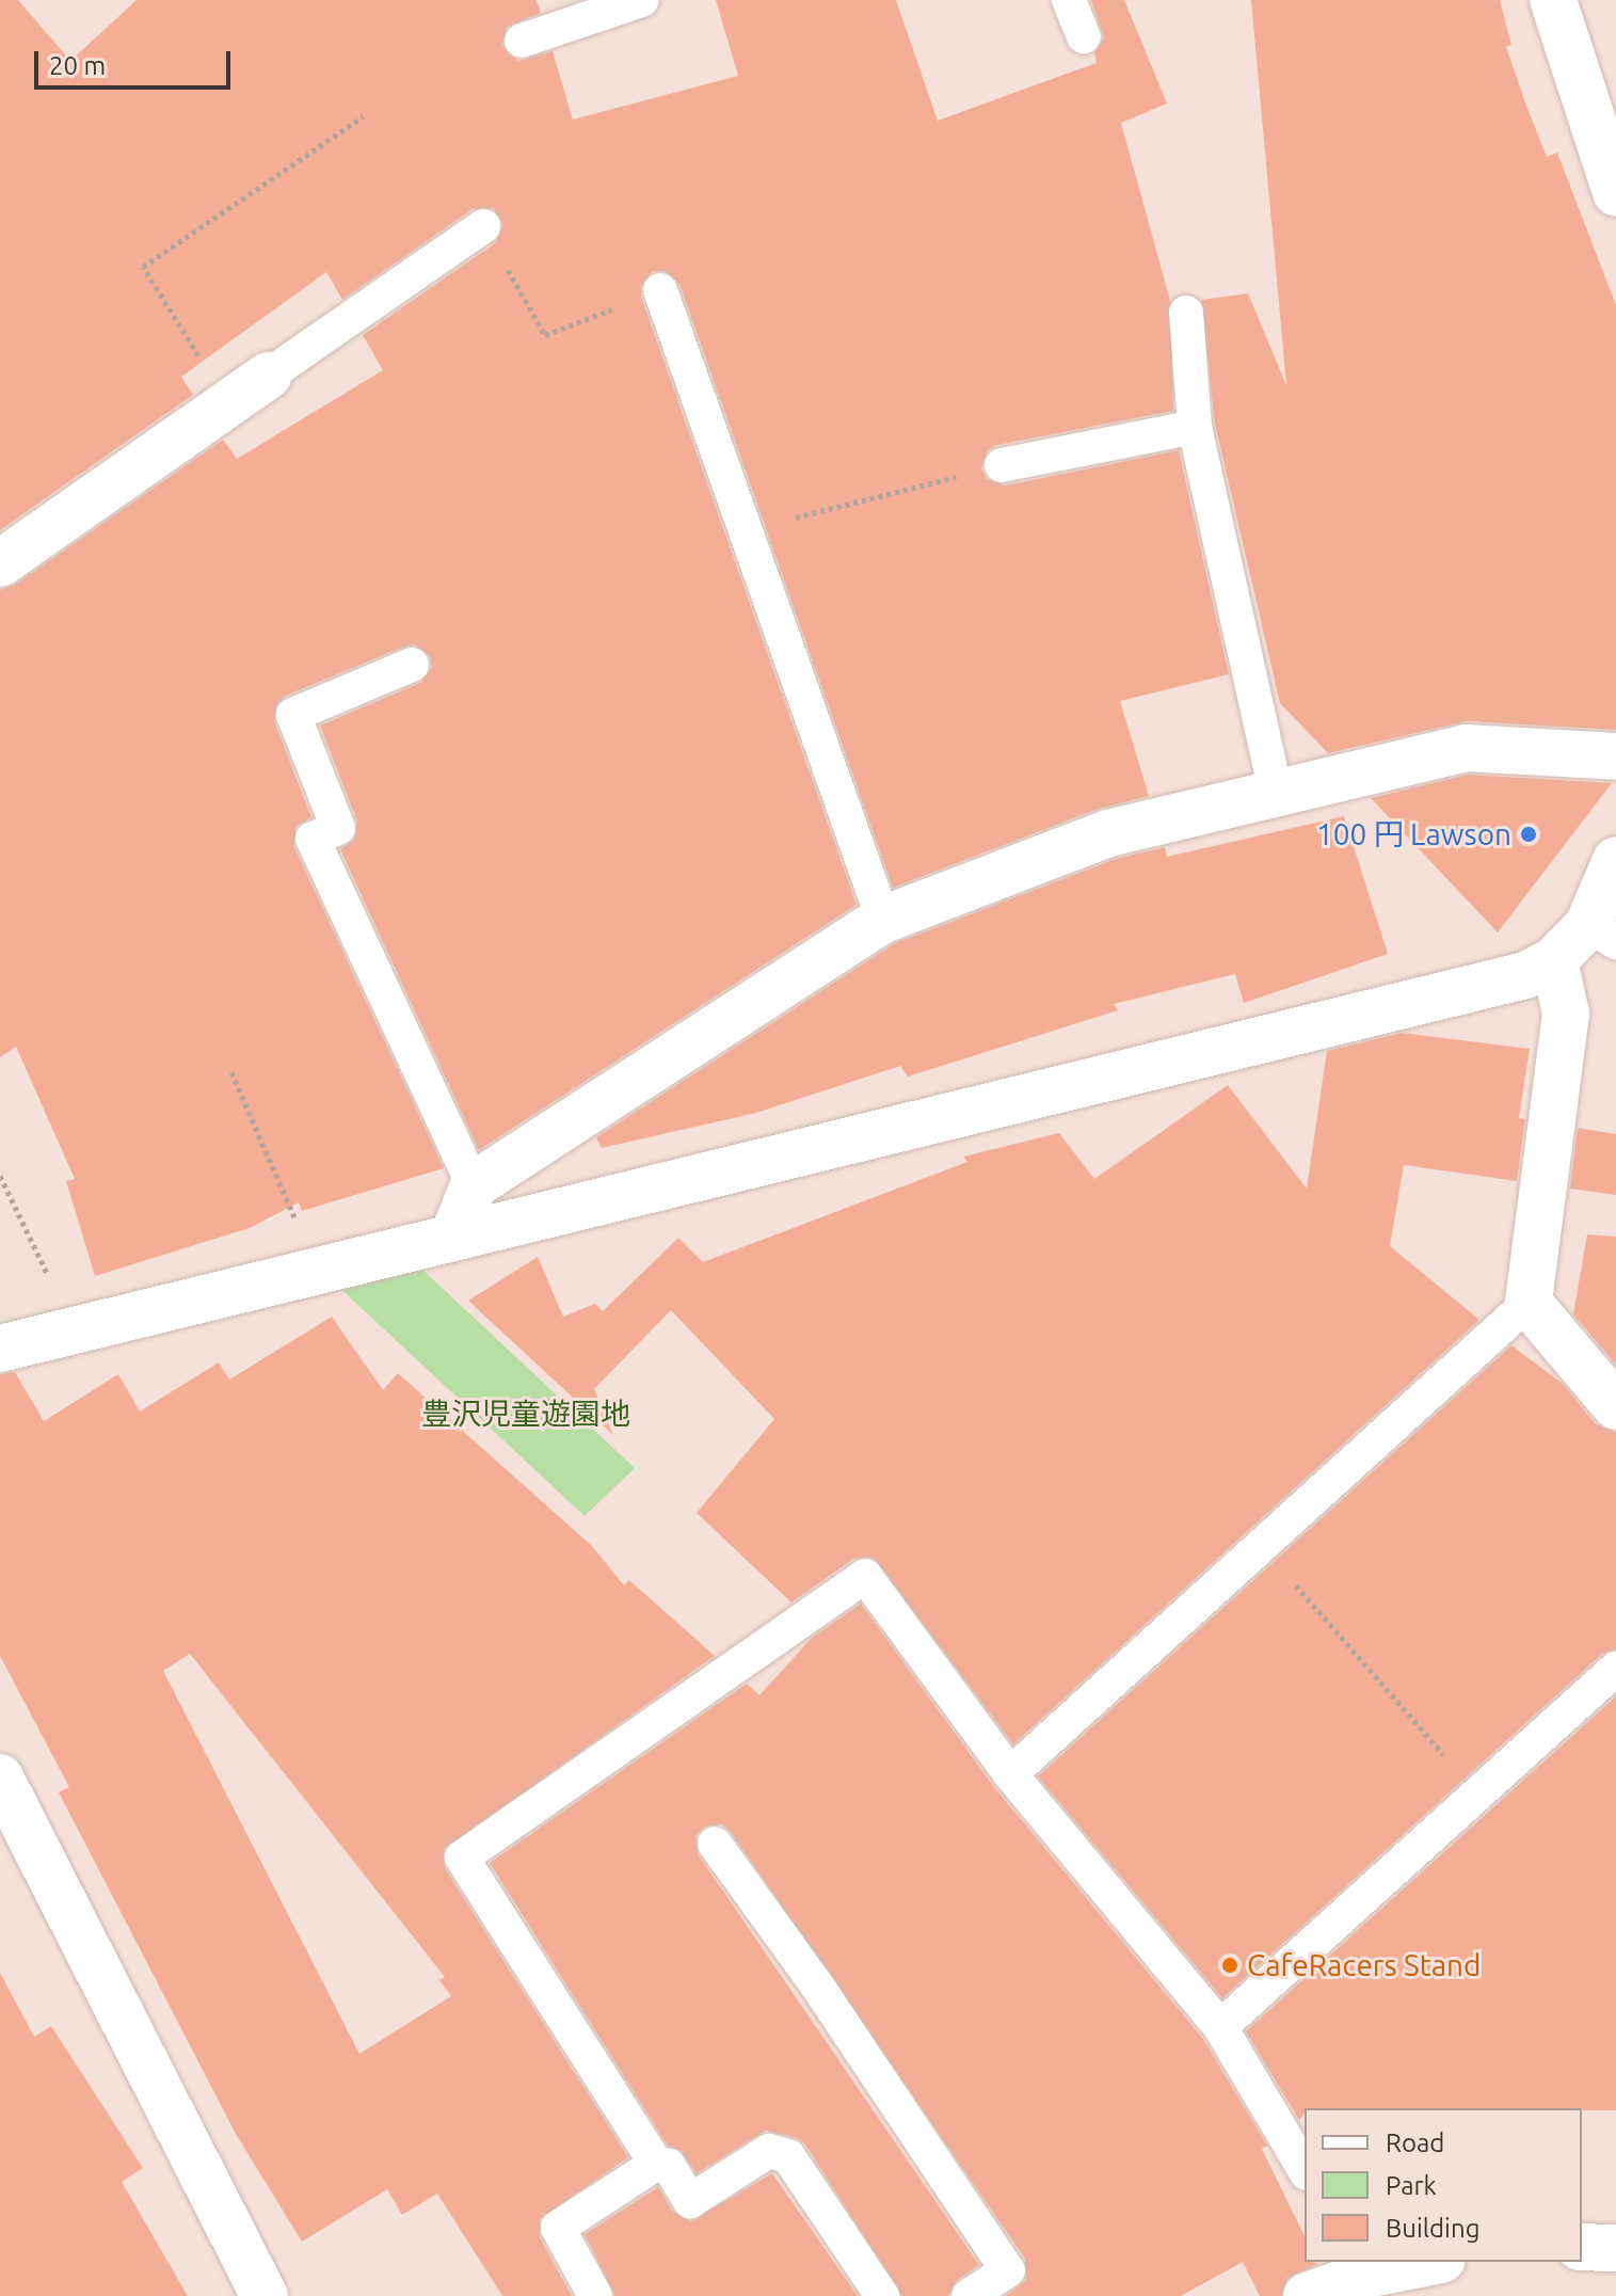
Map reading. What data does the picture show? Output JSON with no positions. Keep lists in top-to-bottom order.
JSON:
{
  "parks": ["豊沢児童遊園地"],
  "places": ["100 円 Lawson", "CafeRacers Stand"],
  "legend": ["Road", "Park", "Building"],
  "scale_bar": "20 m"
}
